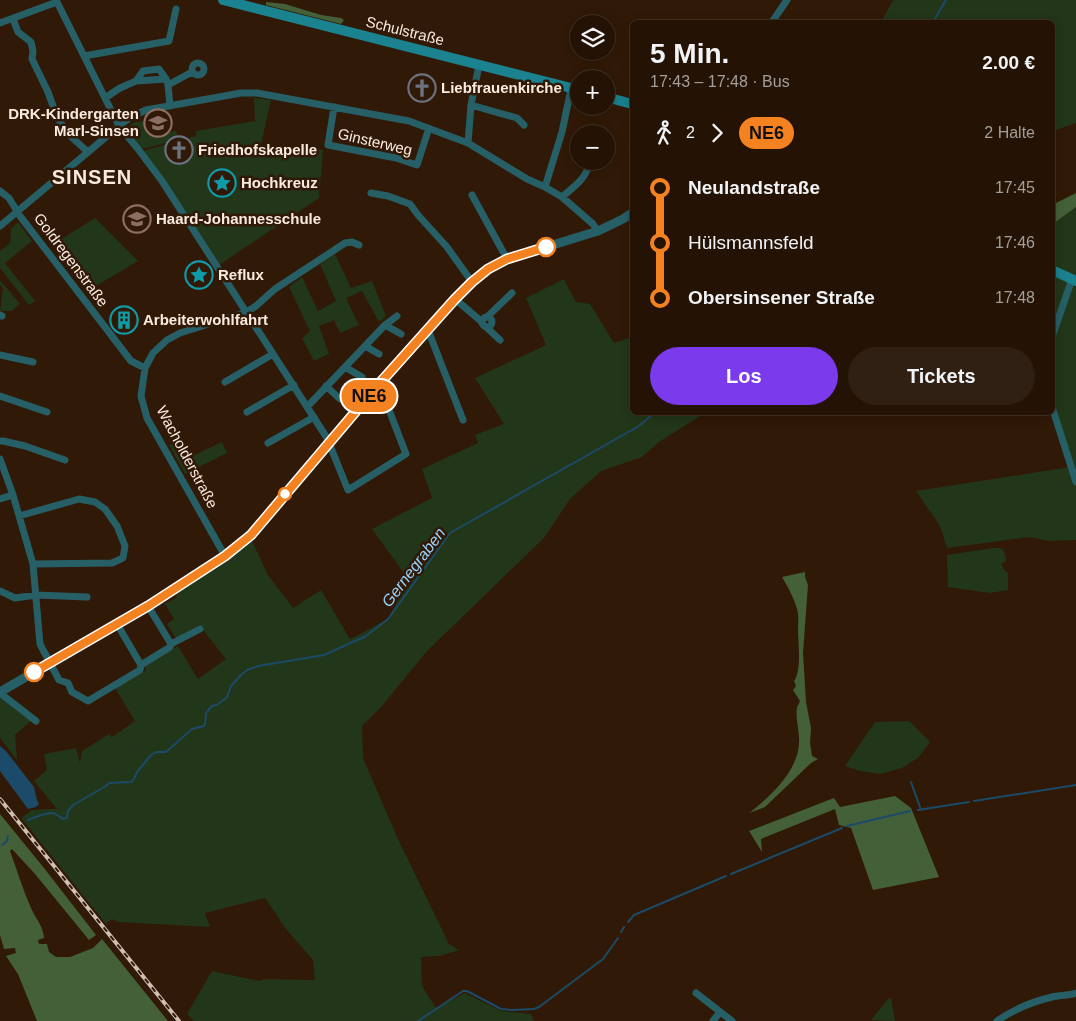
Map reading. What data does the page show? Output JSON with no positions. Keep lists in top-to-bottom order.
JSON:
{
  "streets": {
    "main road": ["Schulstraße"],
    "street": ["Ginsterweg", "Goldregenstraße", "Wacholderstraße"]
  },
  "crossings": [
    ["Goldregenstraße", "Wacholderstraße"]
  ],
  "districts": ["SINSEN"],
  "water": ["Gernegraben"],
  "places": {
    "church": ["Liebfrauenkirche", "Friedhofskapelle"],
    "school or university": ["DRK-Kindergarten Marl-Sinsen", "Haard-Johannesschule"],
    "place": ["Hochkreuz", "Reflux"],
    "building": ["Arbeiterwohlfahrt"]
  },
  "lines": ["bus line NE6"],
  "page": {
    "on_map": "NE6",
    "map_buttons": ["+", "−"],
    "heading": ["5 Min.", "17:43 – 17:48 · Bus", "2.00 €"],
    "legs": ["2", "NE6", "2 Halte"],
    "list": [
      {
        "name": "Neulandstraße",
        "value": "17:45"
      },
      {
        "name": "Hülsmannsfeld",
        "value": "17:46"
      },
      {
        "name": "Obersinsener Straße",
        "value": "17:48"
      }
    ],
    "buttons": ["Los", "Tickets"]
  }
}
